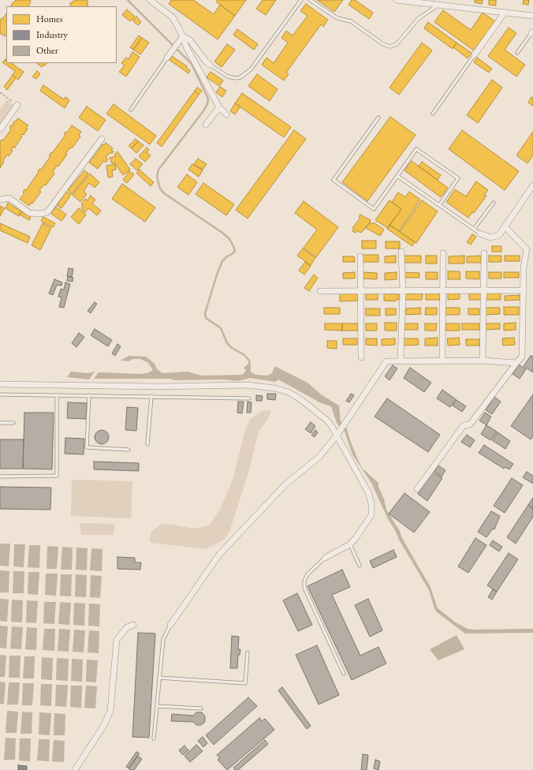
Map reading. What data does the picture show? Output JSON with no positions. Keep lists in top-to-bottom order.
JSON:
{
  "legend": ["Homes", "Industry", "Other"]
}
